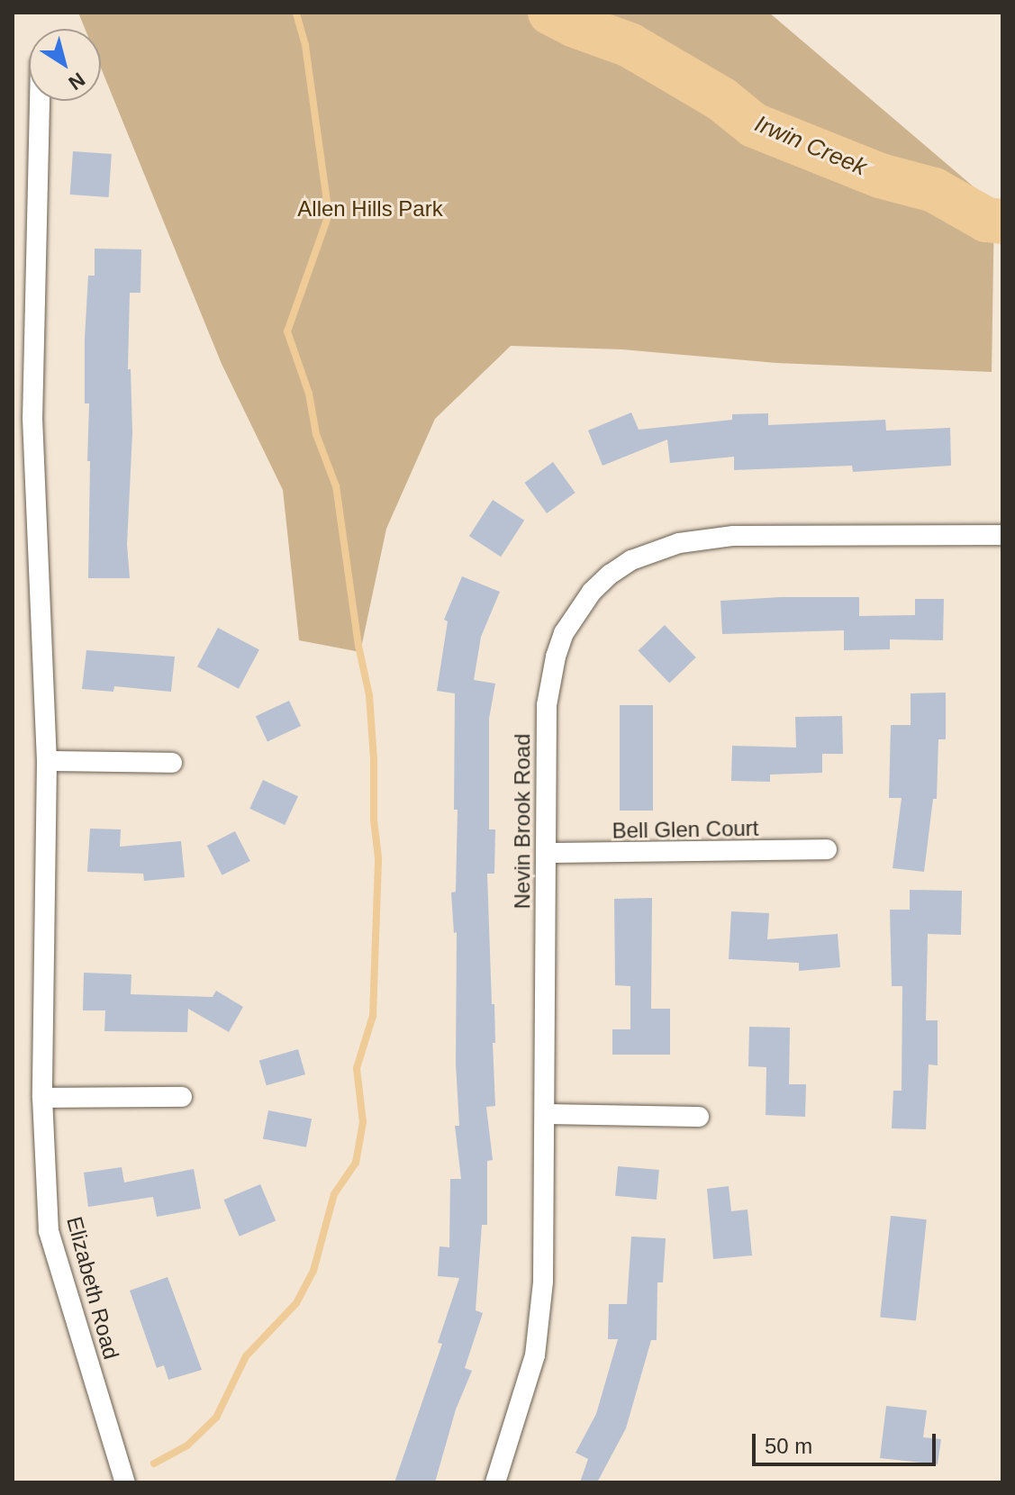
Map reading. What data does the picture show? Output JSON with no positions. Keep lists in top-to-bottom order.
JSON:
{
  "streets": {
    "street": ["Nevin Brook Road", "Bell Glen Court", "Elizabeth Road"]
  },
  "crossings": [
    ["Nevin Brook Road", "Bell Glen Court"]
  ],
  "water": ["Irwin Creek"],
  "parks": ["Allen Hills Park"],
  "scale_bar": "50 m",
  "north": "bottom right"
}
